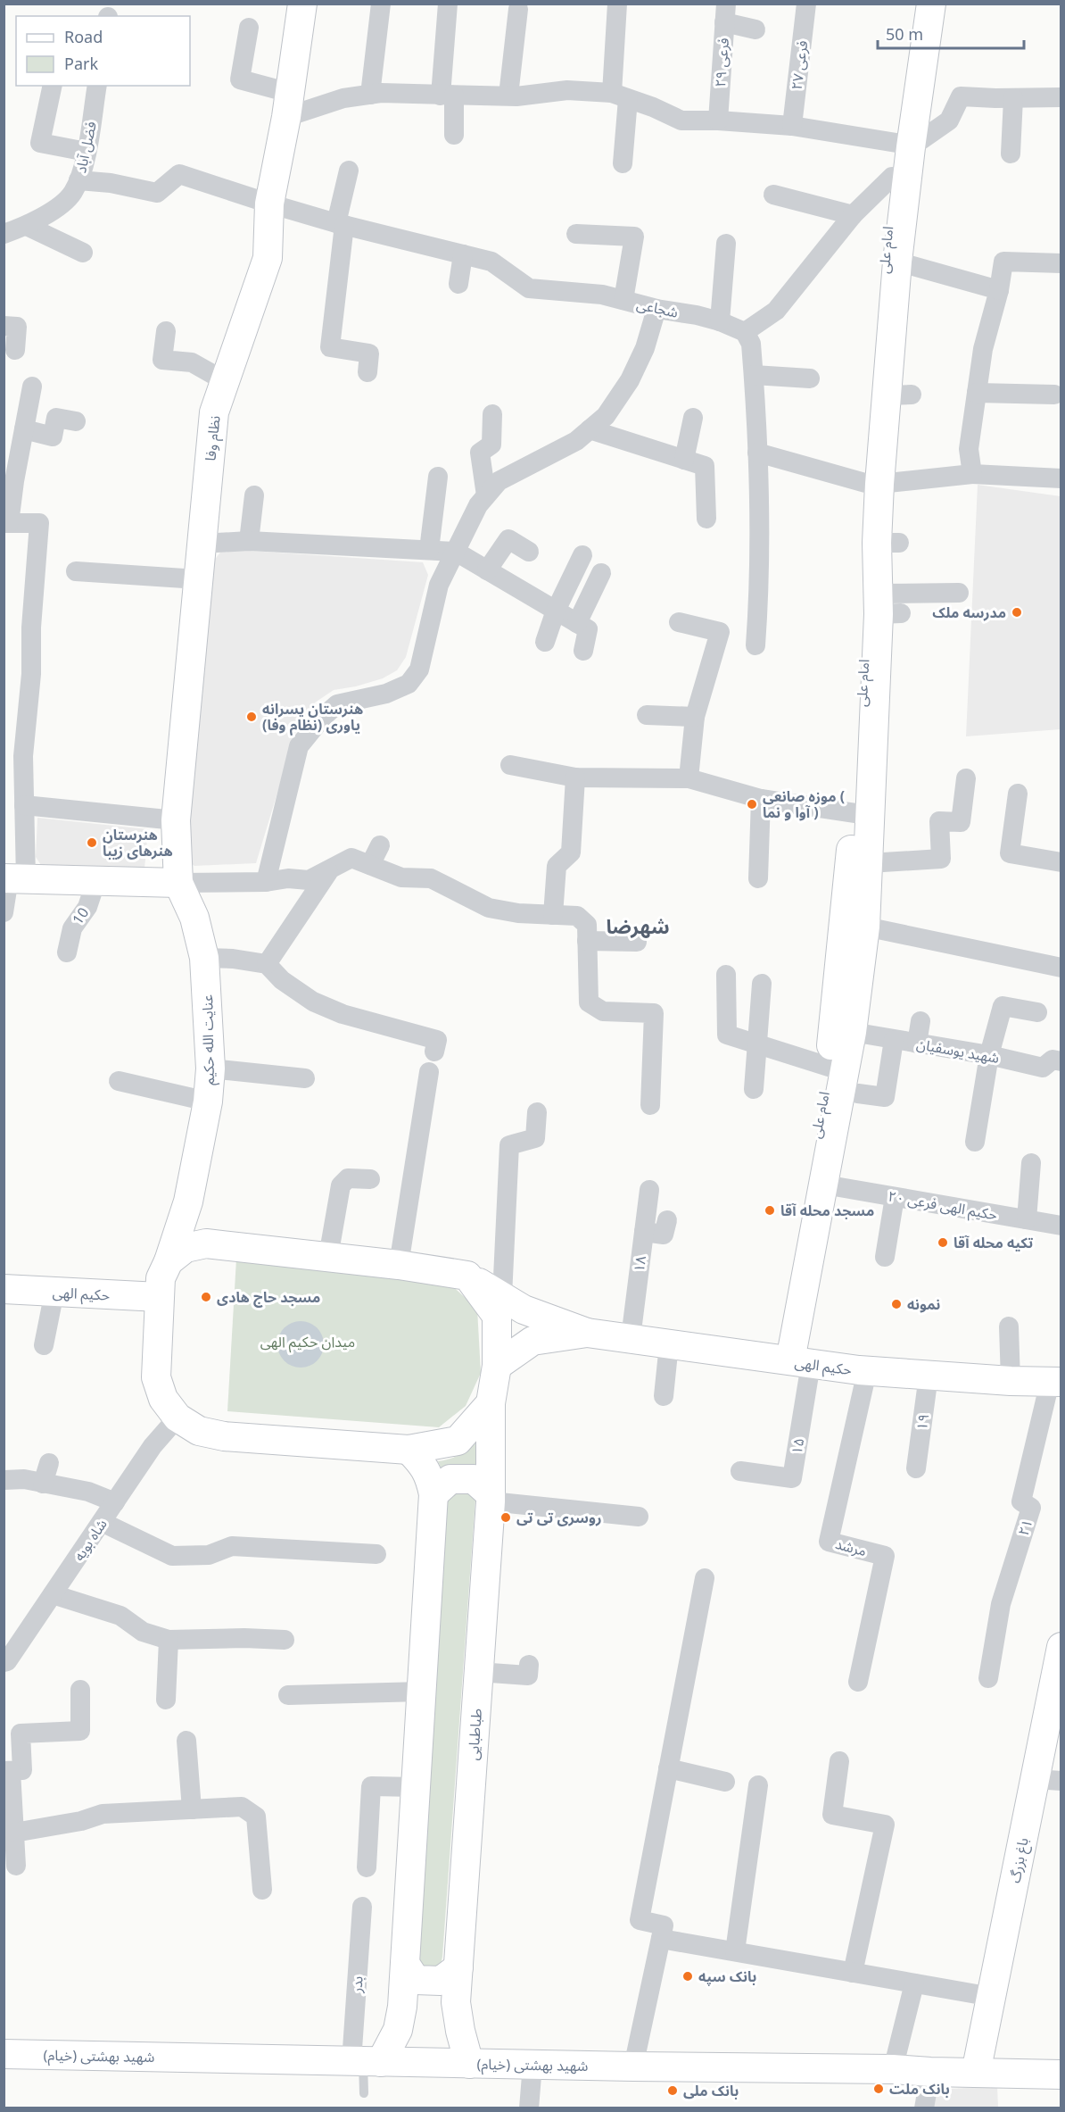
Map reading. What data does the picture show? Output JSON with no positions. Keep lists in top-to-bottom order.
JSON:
{
  "streets": {
    "main road": [
      "امام علی",
      "نظام وفا",
      "عنایت الله حکیم",
      "حکیم الهی",
      "طباطبایی",
      "باغ بزرگ",
      "شهید بهشتی (خیام)"
    ],
    "street": [
      "فرعی ۲۹",
      "فرعی ۲۷",
      "فضل آباد",
      "شجاعی",
      "10",
      "شهید یوسفیان",
      "حکیم الهی فرعی ۲۰",
      "۱۸",
      "۱۹",
      "۱۵",
      "۲۱",
      "شاه بویه",
      "مرشد",
      "بدر"
    ]
  },
  "crossings": [
    ["فضل آباد", "شجاعی"],
    ["امام علی", "حکیم الهی"],
    ["امام علی", "۱۵"],
    ["شجاعی", "نظام وفا"],
    ["نظام وفا", "عنایت الله حکیم"],
    ["۱۸", "حکیم الهی"],
    ["حکیم الهی", "۱۹"],
    ["حکیم الهی", "۱۵"],
    ["حکیم الهی", "۲۱"],
    ["حکیم الهی", "مرشد"],
    ["طباطبایی", "شهید بهشتی (خیام)"],
    ["باغ بزرگ", "شهید بهشتی (خیام)"],
    ["بدر", "شهید بهشتی (خیام)"]
  ],
  "districts": ["شهرضا"],
  "parks": ["میدان حکیم الهی"],
  "places": [
    "مدرسه ملک",
    "هنرستان پسرانه یاوری (نظام وفا)",
    "موزه صانعی ( آوا و نما )",
    "هنرستان هنرهای زیبا",
    "مسجد محله آقا",
    "تکیه محله آقا",
    "مسجد حاج هادی",
    "نمونه",
    "روسری تی تی",
    "بانک سپه",
    "بانک ملت",
    "بانک ملی"
  ],
  "legend": ["Road", "Park"],
  "scale_bar": "50 m"
}
